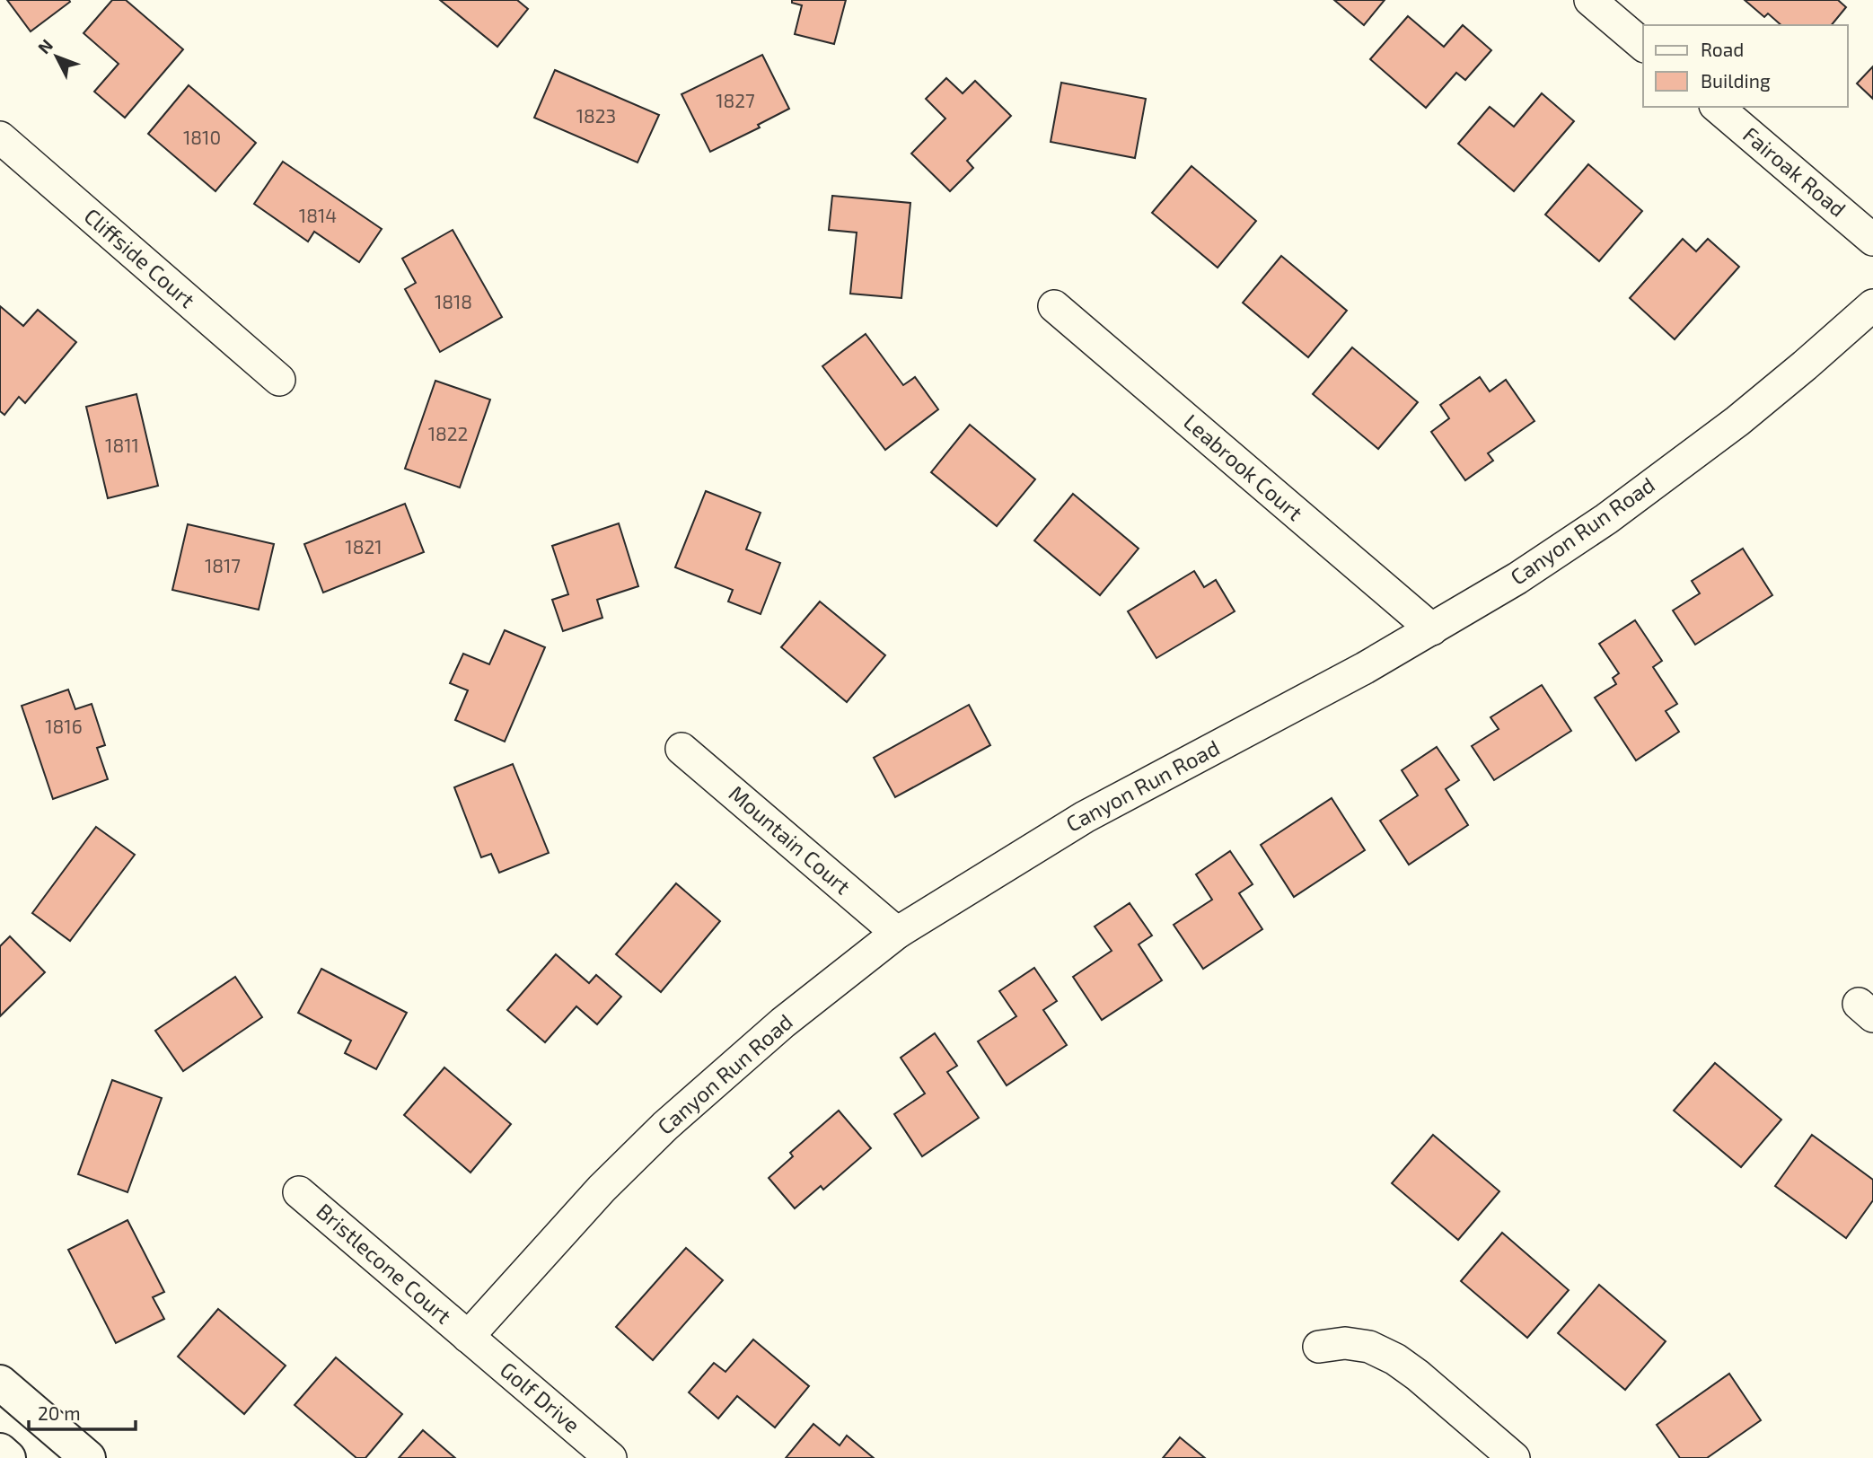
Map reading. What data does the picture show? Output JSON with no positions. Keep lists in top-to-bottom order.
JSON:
{
  "streets": {
    "street": [
      "Fairoak Road",
      "Cliffside Court",
      "Leabrook Court",
      "Canyon Run Road",
      "Mountain Court",
      "Bristlecone Court",
      "Golf Drive"
    ]
  },
  "crossings": [
    ["Leabrook Court", "Canyon Run Road"],
    ["Canyon Run Road", "Mountain Court"],
    ["Canyon Run Road", "Bristlecone Court"],
    ["Canyon Run Road", "Golf Drive"],
    ["Bristlecone Court", "Golf Drive"]
  ],
  "house_numbers": [
    "1827",
    "1823",
    "1810",
    "1814",
    "1818",
    "1822",
    "1811",
    "1821",
    "1817",
    "1816"
  ],
  "legend": ["Road", "Building"],
  "scale_bar": "20 m",
  "north": "top left"
}
